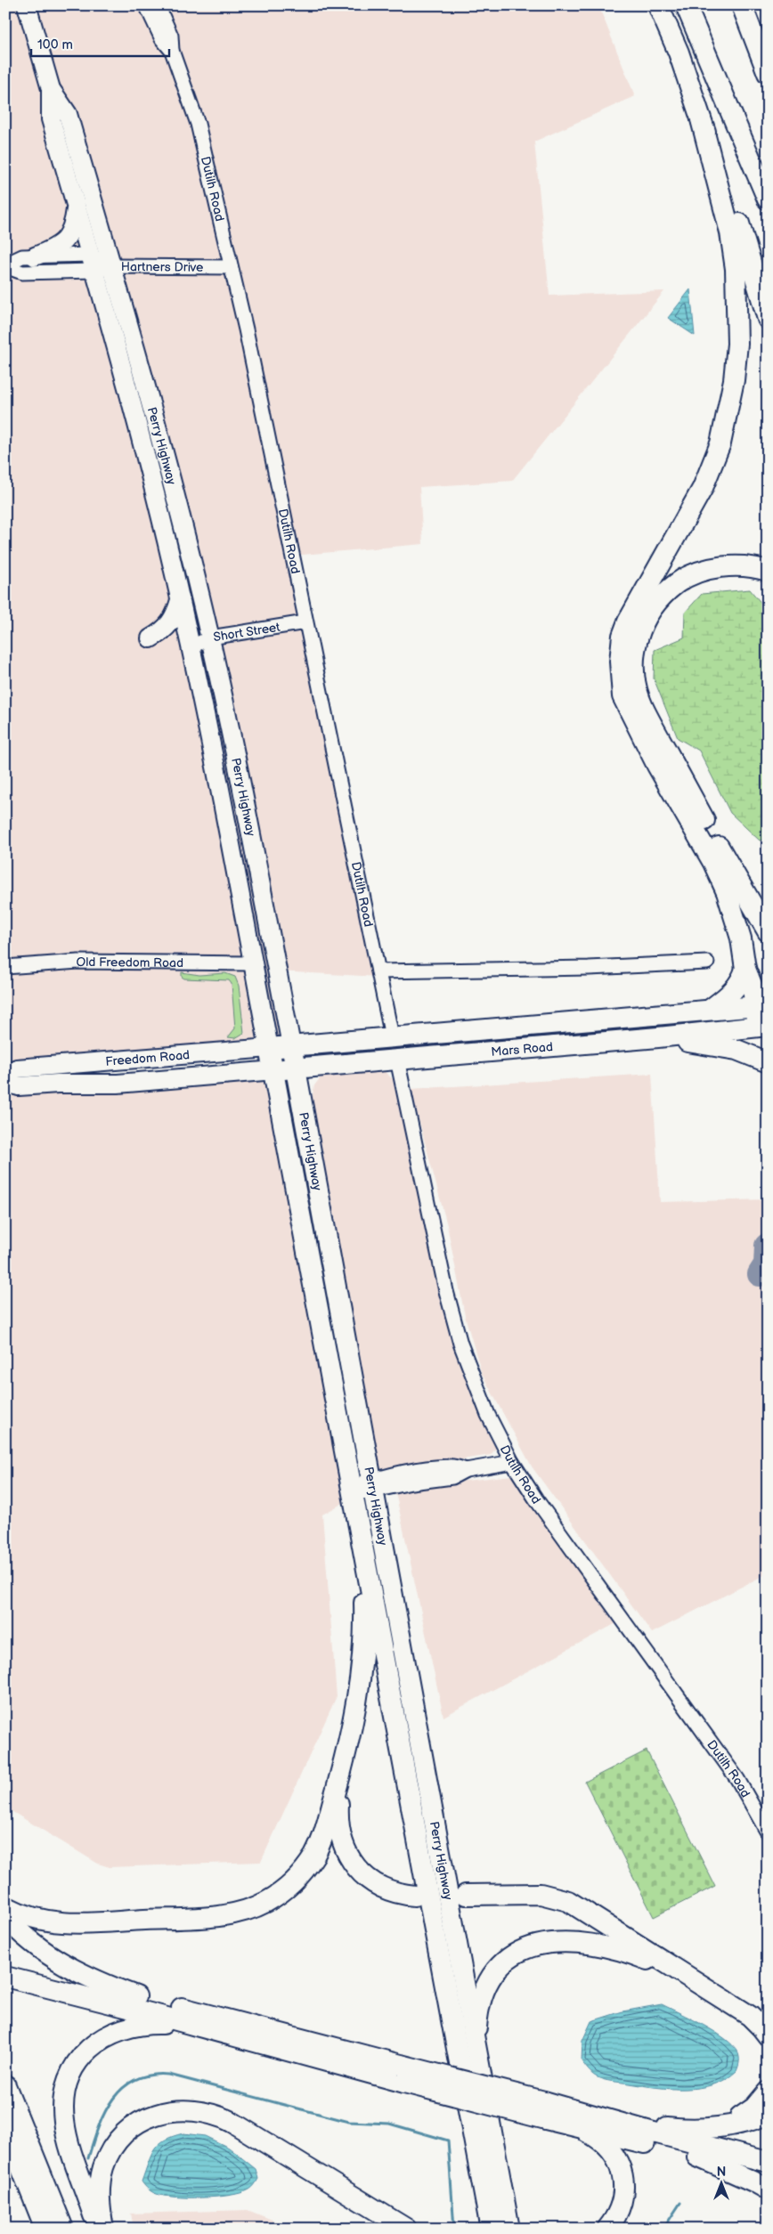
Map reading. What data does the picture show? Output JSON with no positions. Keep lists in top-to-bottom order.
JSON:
{
  "streets": {
    "highway": ["Perry Highway", "Mars Road", "Freedom Road"],
    "street": [
      "Dutilh Road",
      "Hartners Drive",
      "Short Street",
      "Old Freedom Road"
    ]
  },
  "crossings": [
    ["Dutilh Road", "Hartners Drive"],
    ["Dutilh Road", "Short Street"],
    ["Dutilh Road", "Mars Road"],
    ["Hartners Drive", "Perry Highway"],
    ["Perry Highway", "Short Street"],
    ["Perry Highway", "Old Freedom Road"],
    ["Perry Highway", "Mars Road"],
    ["Perry Highway", "Freedom Road"],
    ["Mars Road", "Freedom Road"]
  ],
  "scale_bar": "100 m",
  "north": "top"
}
